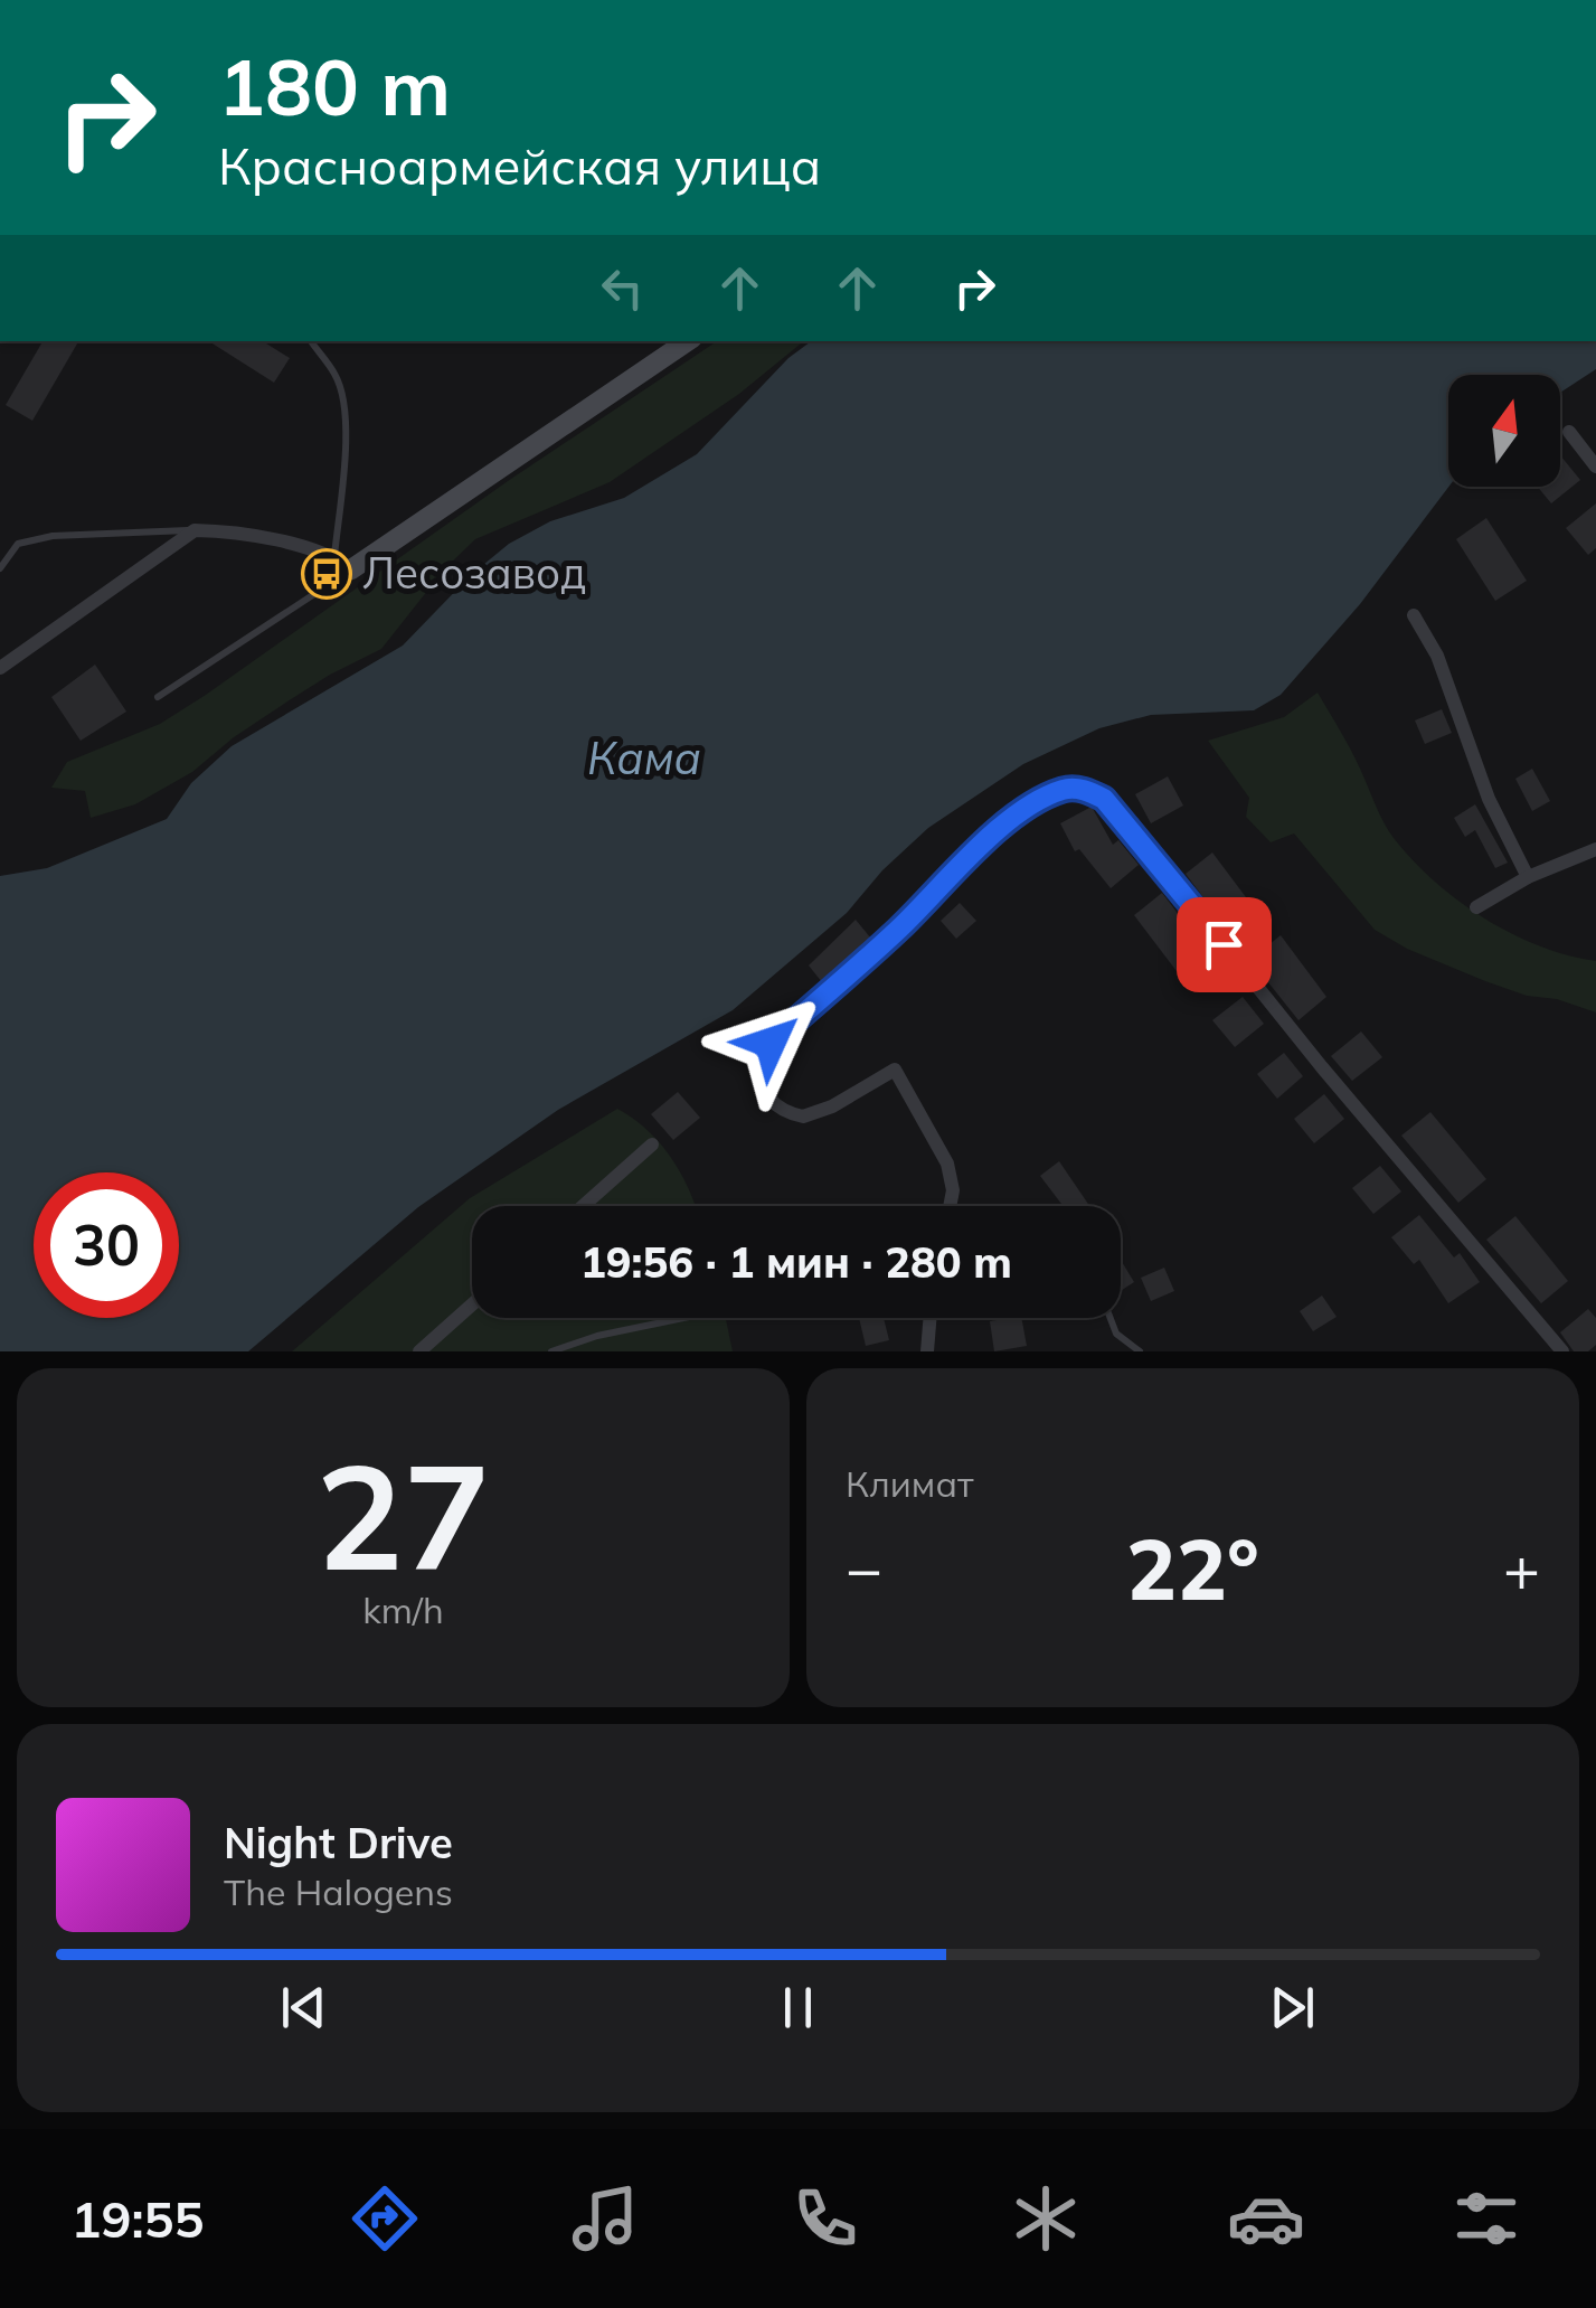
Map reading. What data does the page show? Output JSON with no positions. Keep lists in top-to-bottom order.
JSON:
{
  "water": ["Кама"],
  "places": {
    "bus stop": ["Лесозавод"]
  },
  "north": "top",
  "page": {
    "turn": ["180 m", "Красноармейская улица"],
    "limit": "30",
    "trip": "19:56 · 1 мин · 280 m",
    "tile": [
      ["27", "km/h"],
      "Климат"
    ],
    "heat": ["−", "22°", "+"],
    "song": ["Night Drive", "The Halogens"],
    "tabs": "19:55"
  }
}
